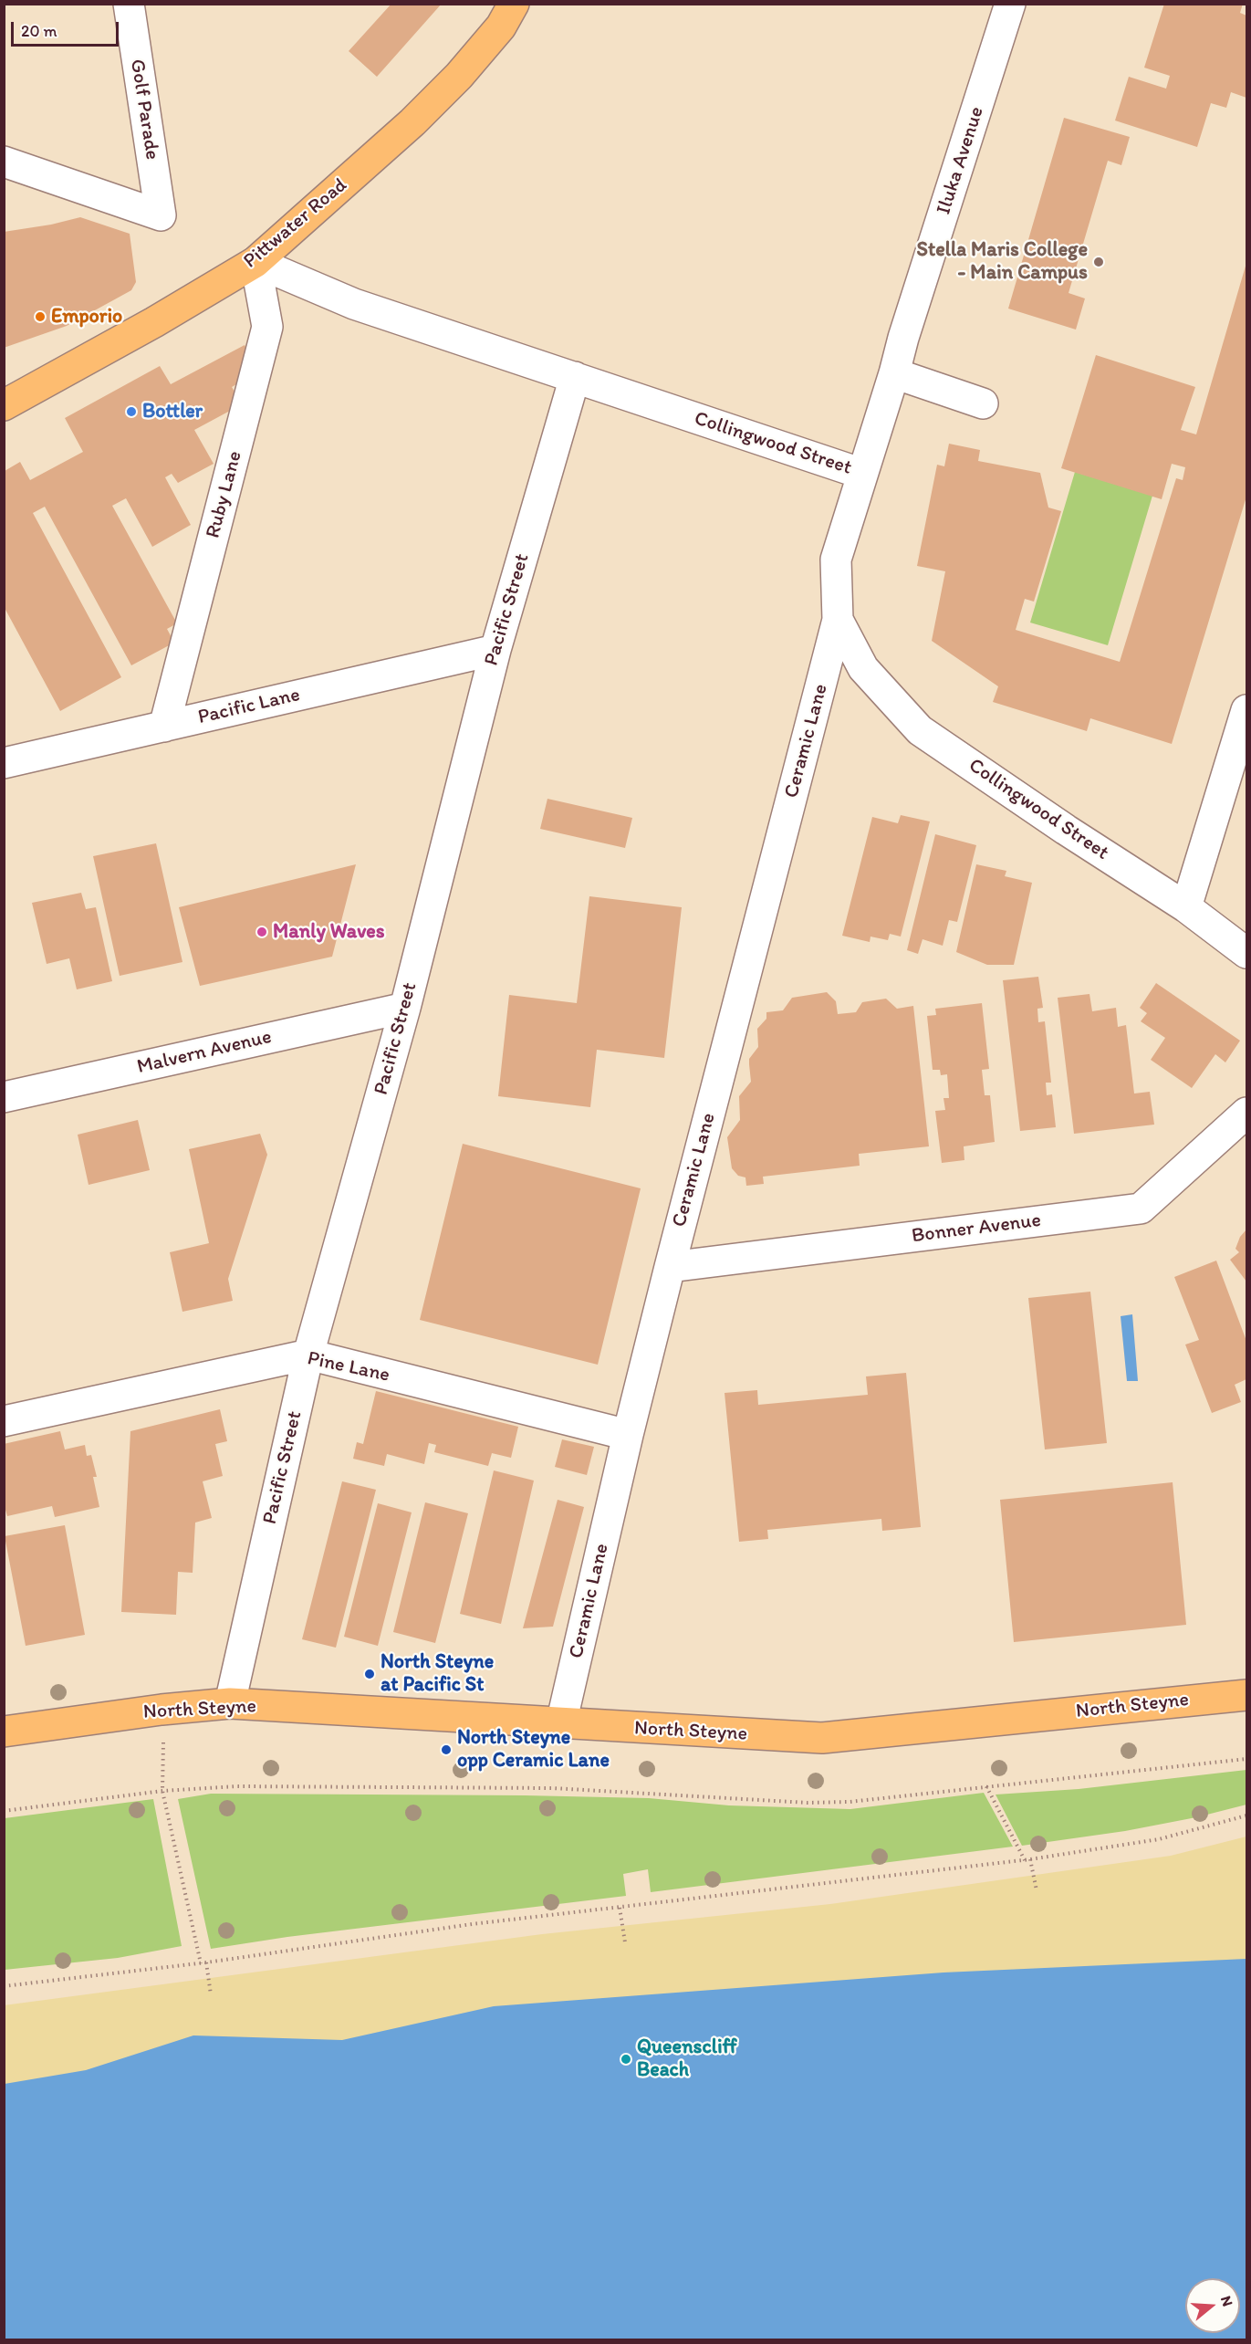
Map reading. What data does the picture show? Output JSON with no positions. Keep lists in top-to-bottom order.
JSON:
{
  "streets": {
    "main road": ["Pittwater Road", "North Steyne"],
    "street": [
      "Golf Parade",
      "Iluka Avenue",
      "Collingwood Street",
      "Ruby Lane",
      "Pacific Street",
      "Pacific Lane",
      "Ceramic Lane",
      "Malvern Avenue",
      "Bonner Avenue",
      "Pine Lane"
    ]
  },
  "crossings": [
    ["Iluka Avenue", "Collingwood Street"],
    ["Pittwater Road", "Collingwood Street"],
    ["Pittwater Road", "Ruby Lane"],
    ["Collingwood Street", "Ruby Lane"],
    ["Collingwood Street", "Pacific Street"],
    ["Collingwood Street", "Ceramic Lane"],
    ["Ruby Lane", "Pacific Lane"],
    ["Pacific Street", "Pacific Lane"],
    ["Pacific Street", "Malvern Avenue"],
    ["Pacific Street", "Pine Lane"],
    ["Pacific Street", "North Steyne"],
    ["Ceramic Lane", "Bonner Avenue"],
    ["Ceramic Lane", "Pine Lane"],
    ["Ceramic Lane", "North Steyne"]
  ],
  "places": [
    "Stella Maris College - Main Campus",
    "Emporio",
    "Bottler",
    "Manly Waves",
    "North Steyne at Pacific St",
    "North Steyne opp Ceramic Lane",
    "Queenscliff Beach"
  ],
  "scale_bar": "20 m",
  "north": "right"
}
